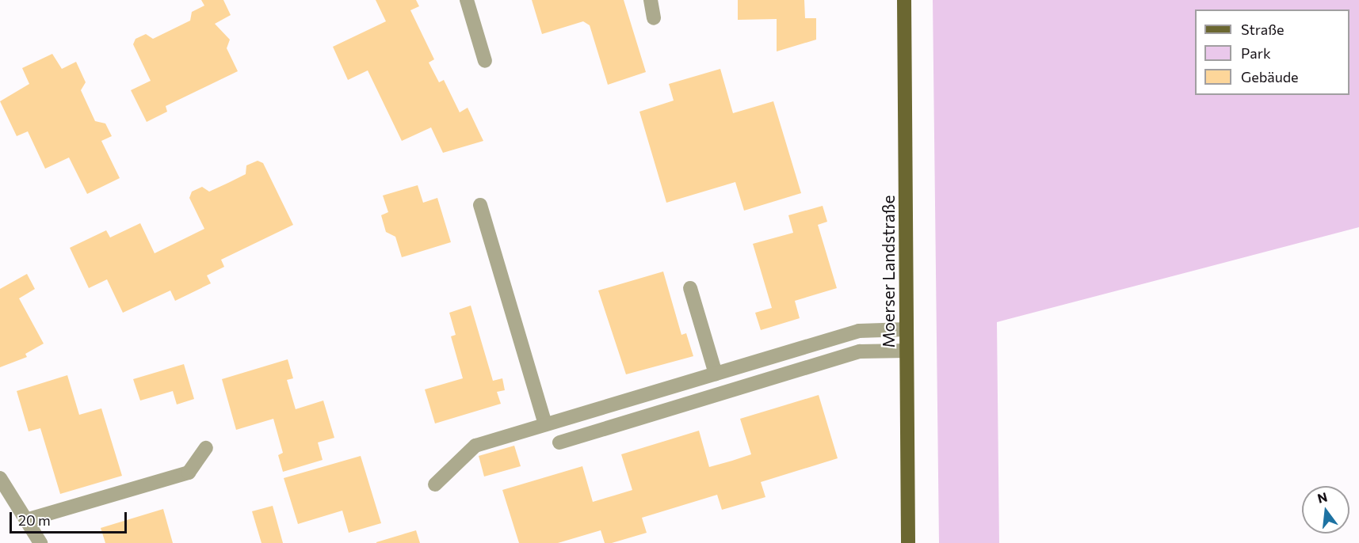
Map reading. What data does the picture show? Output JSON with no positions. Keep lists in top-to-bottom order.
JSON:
{
  "streets": {
    "main road": ["Moerser Landstraße"]
  },
  "legend": ["Straße", "Park", "Gebäude"],
  "scale_bar": "20 m",
  "north": "top"
}
